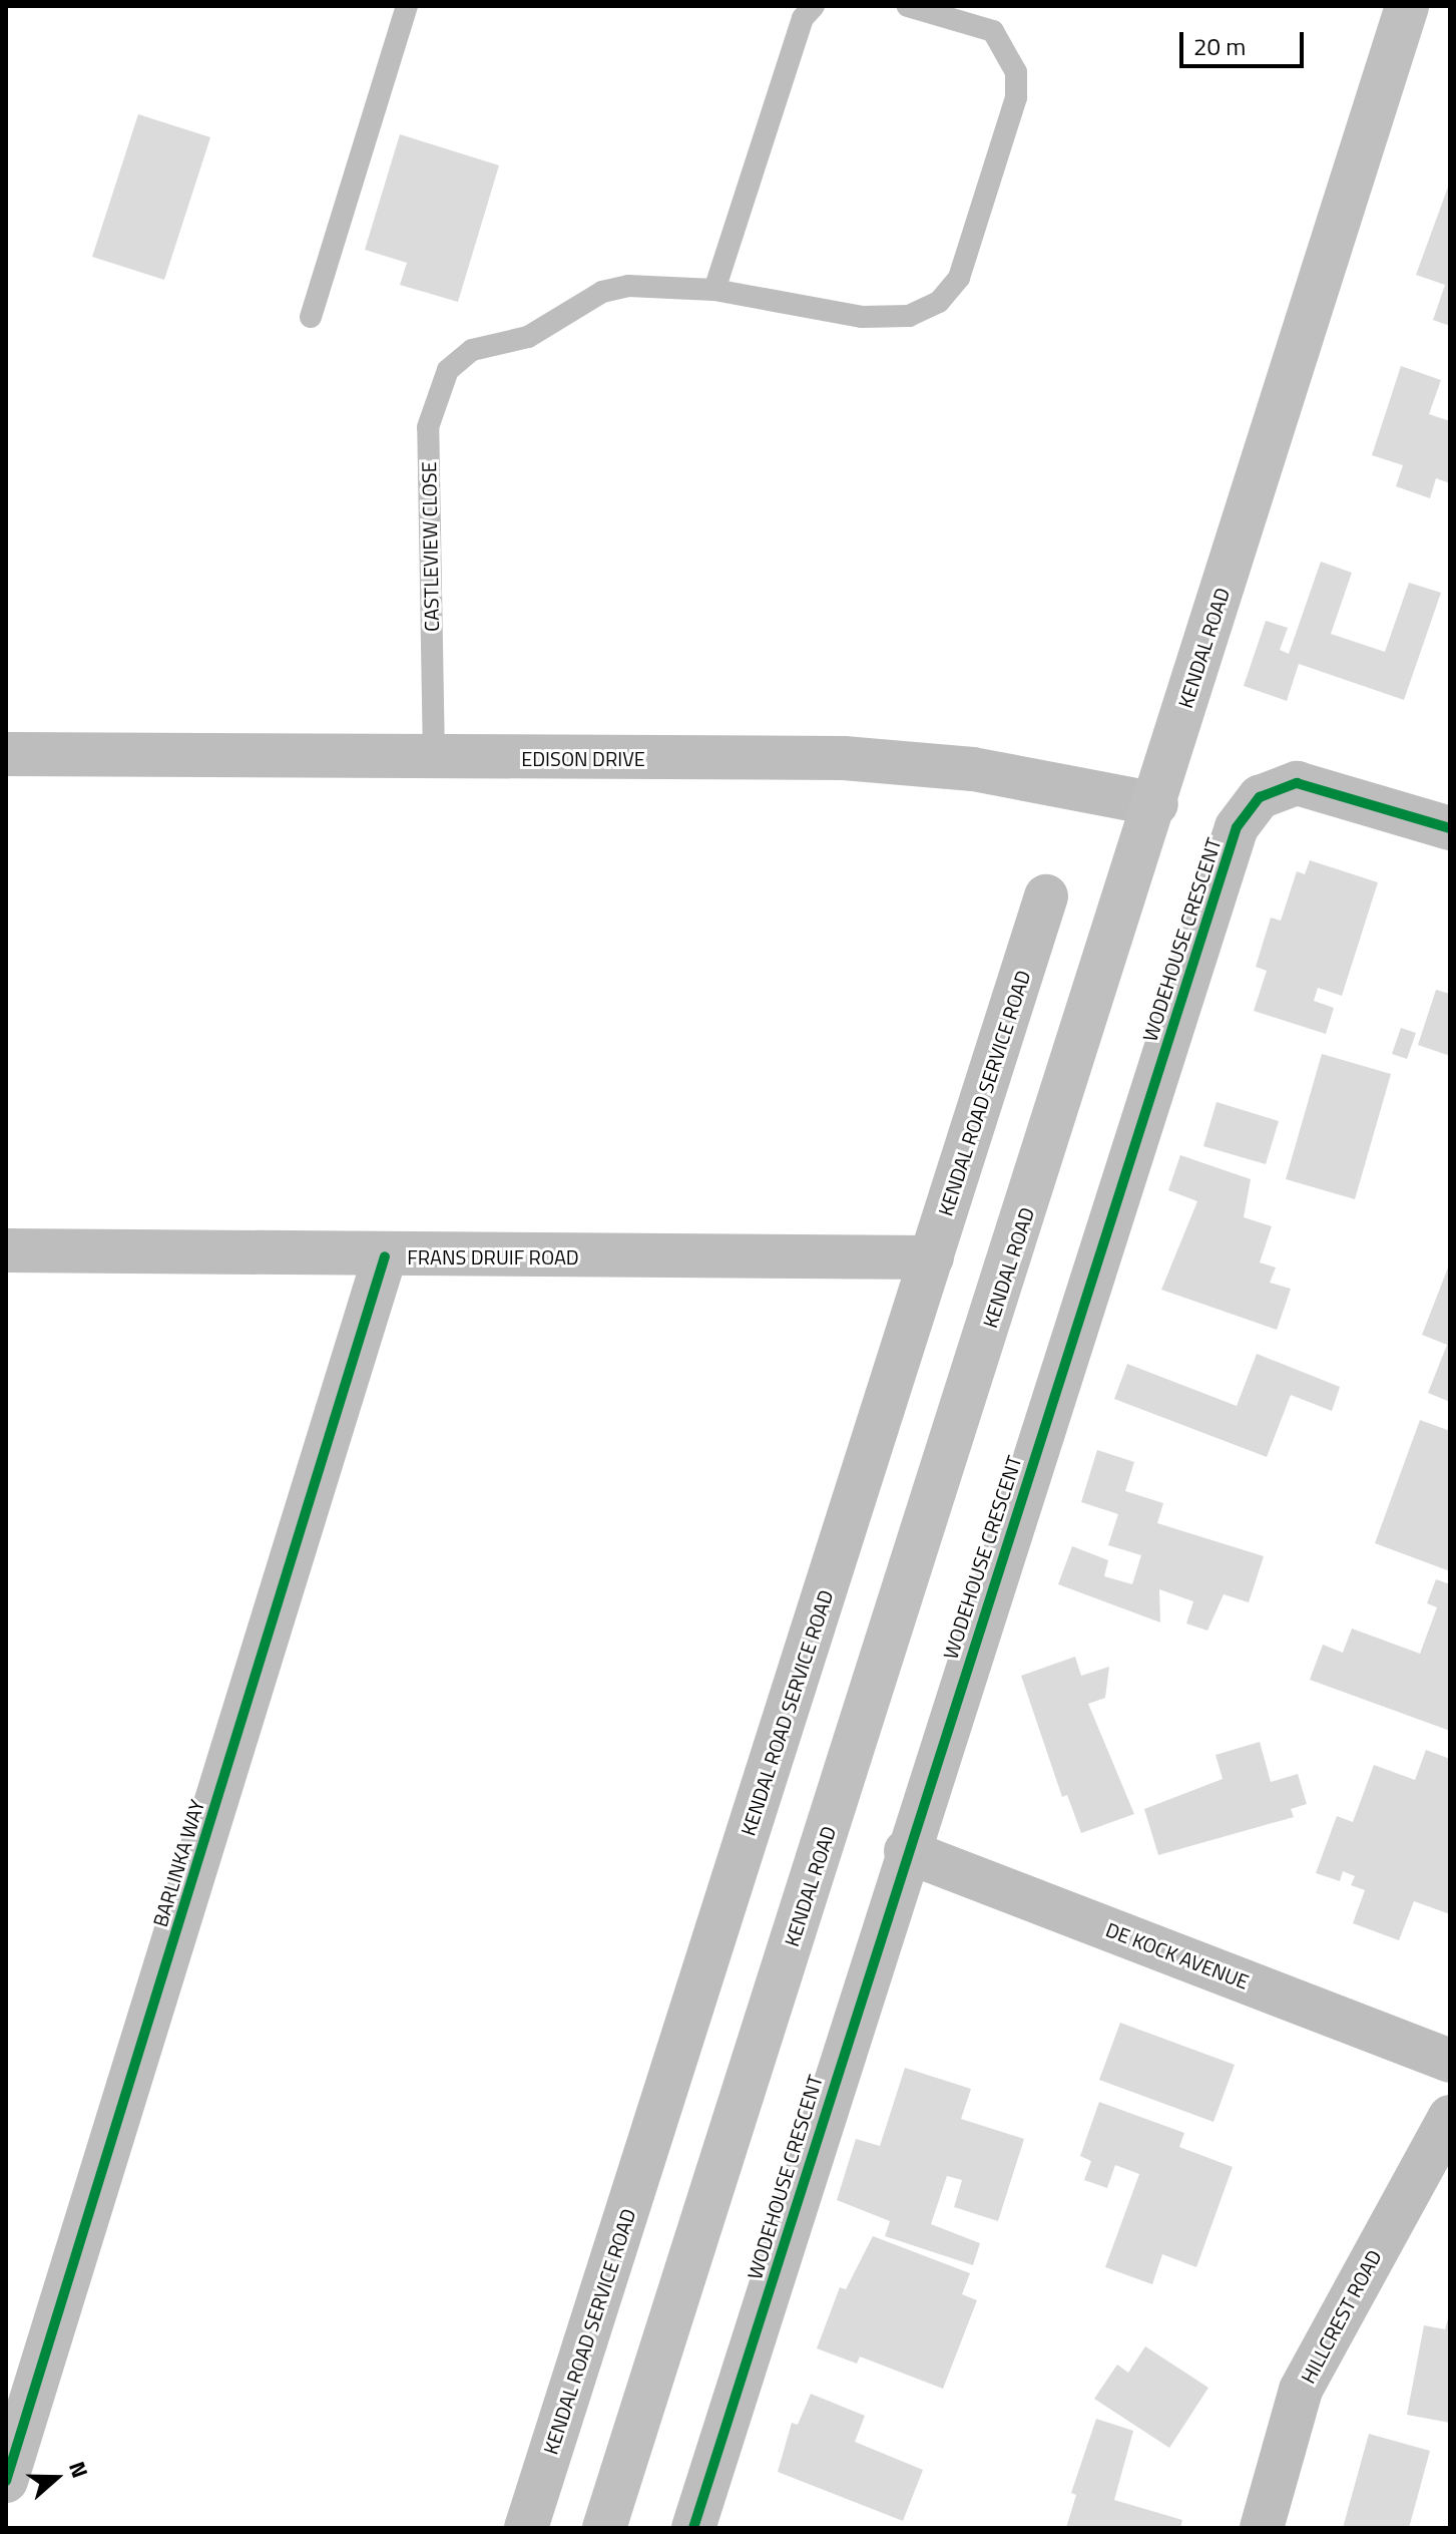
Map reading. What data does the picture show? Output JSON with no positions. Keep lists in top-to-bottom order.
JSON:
{
  "streets": {
    "main road": ["KENDAL ROAD"],
    "street": [
      "EDISON DRIVE",
      "WODEHOUSE CRESCENT",
      "KENDAL ROAD SERVICE ROAD",
      "FRANS DRUIF ROAD",
      "BARLINKA WAY",
      "DE KOCK AVENUE",
      "HILLCREST ROAD"
    ],
    "lane": ["CASTLEVIEW CLOSE"]
  },
  "crossings": [
    ["CASTLEVIEW CLOSE", "EDISON DRIVE"],
    ["KENDAL ROAD", "EDISON DRIVE"],
    ["WODEHOUSE CRESCENT", "DE KOCK AVENUE"],
    ["KENDAL ROAD SERVICE ROAD", "FRANS DRUIF ROAD"],
    ["FRANS DRUIF ROAD", "BARLINKA WAY"]
  ],
  "scale_bar": "20 m",
  "north": "right"
}
